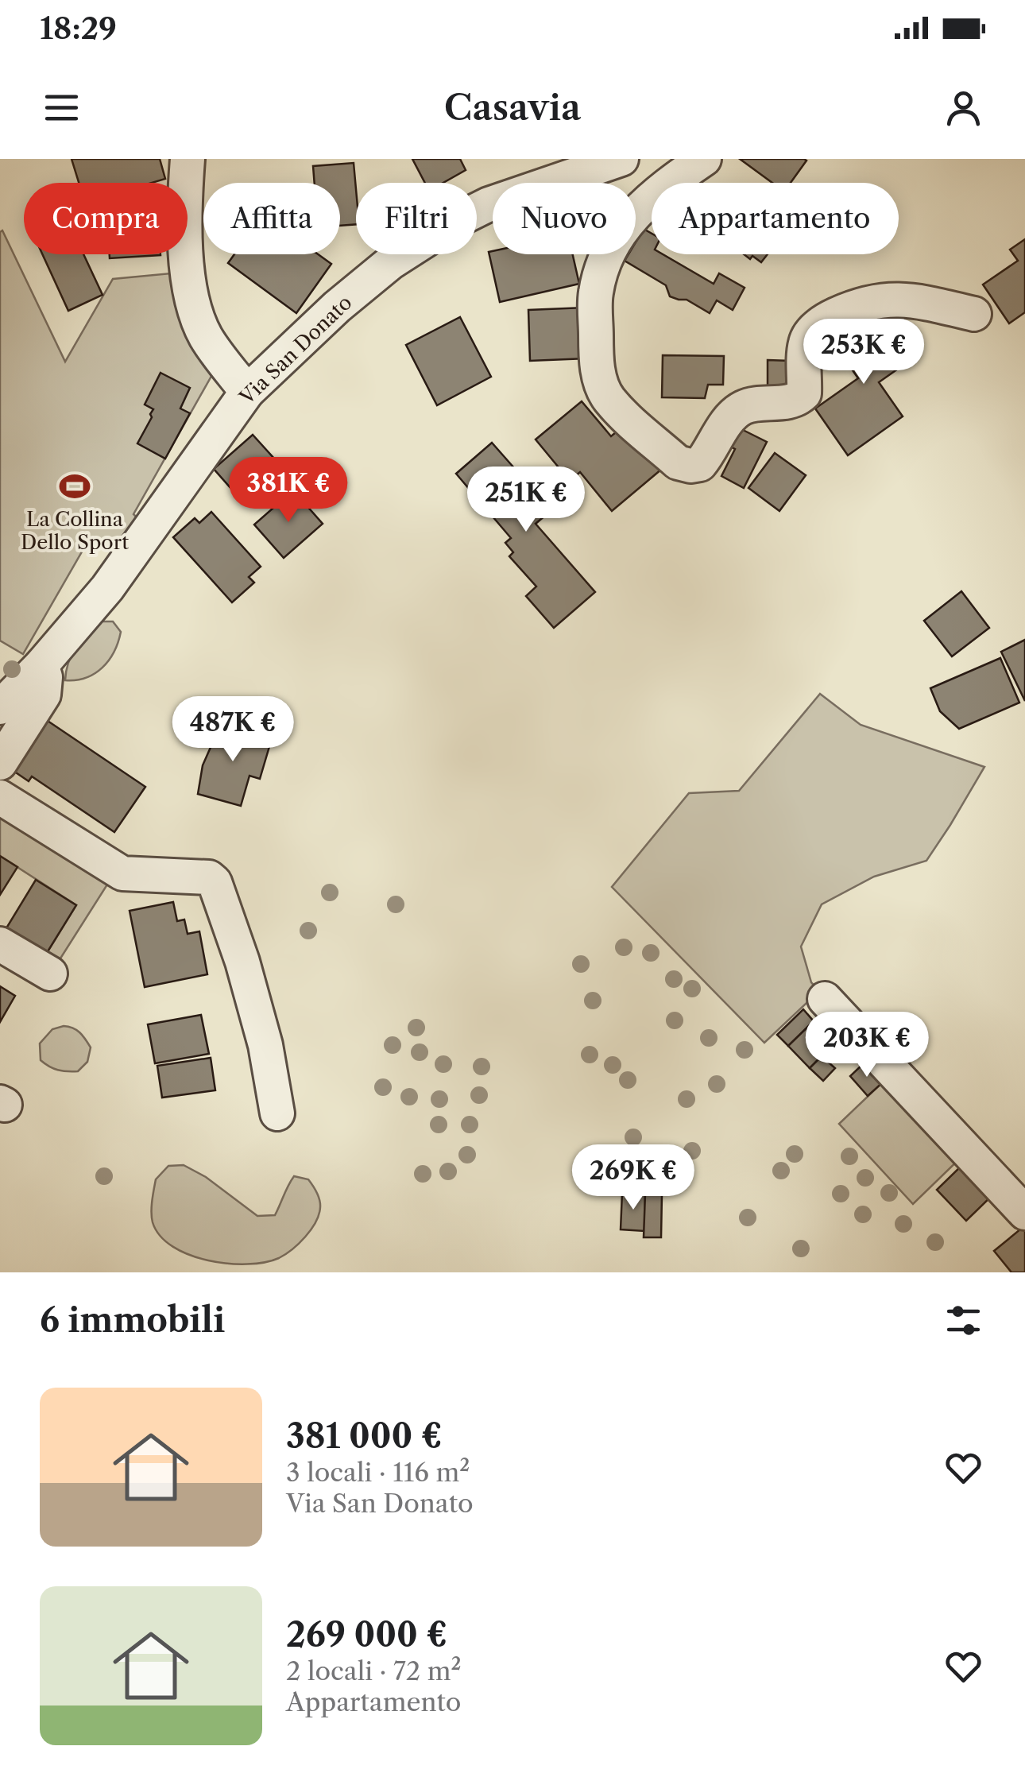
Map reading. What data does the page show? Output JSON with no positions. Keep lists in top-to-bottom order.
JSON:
{
  "streets": {
    "street": ["Via San Donato"]
  },
  "places": {
    "sports": ["La Collina Dello Sport"]
  },
  "page": {
    "status": "18:29",
    "header": "Casavia",
    "chip": [
      "Compra",
      "Affitta",
      "Filtri",
      "Nuovo",
      "Appartamento"
    ],
    "price": [
      "253K €",
      "381K €",
      "251K €",
      "487K €",
      "203K €",
      "269K €"
    ],
    "heading": "6 immobili",
    "list": [
      {
        "name": "381 000 €",
        "note": "3 locali · 116 m² · Via San Donato"
      },
      {
        "name": "269 000 €",
        "note": "2 locali · 72 m² · Appartamento"
      }
    ]
  }
}
